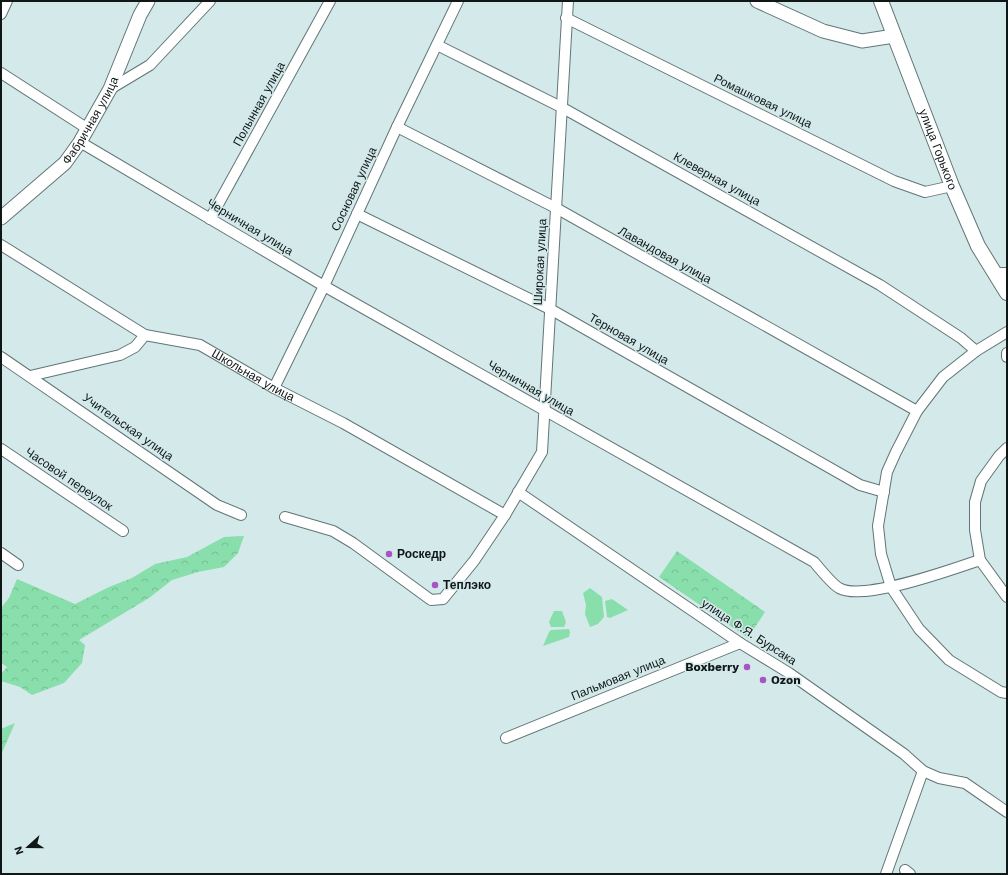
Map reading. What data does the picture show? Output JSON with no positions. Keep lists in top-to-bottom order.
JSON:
{
  "streets": {
    "main road": ["улица Горького"],
    "street": [
      "Ромашковая улица",
      "Полынная улица",
      "Фабричная улица",
      "Клеверная улица",
      "Сосновая улица",
      "Черничная улица",
      "Лавандовая улица",
      "Широкая улица",
      "Терновая улица",
      "Школьная улица",
      "Учительская улица",
      "Часовой переулок",
      "улица Ф.Я. Бурсака",
      "Пальмовая улица"
    ]
  },
  "crossings": [
    ["Ромашковая улица", "улица Горького"],
    ["Ромашковая улица", "Широкая улица"],
    ["Полынная улица", "Черничная улица"],
    ["Фабричная улица", "Черничная улица"],
    ["Клеверная улица", "Сосновая улица"],
    ["Клеверная улица", "Широкая улица"],
    ["Сосновая улица", "Черничная улица"],
    ["Сосновая улица", "Лавандовая улица"],
    ["Сосновая улица", "Терновая улица"],
    ["Сосновая улица", "Школьная улица"],
    ["Черничная улица", "Широкая улица"],
    ["Лавандовая улица", "Широкая улица"],
    ["Широкая улица", "Терновая улица"],
    ["Широкая улица", "Школьная улица"],
    ["Широкая улица", "улица Ф.Я. Бурсака"],
    ["улица Ф.Я. Бурсака", "Пальмовая улица"]
  ],
  "places": [
    "Роскедр",
    "Теплэко",
    "Boxberry",
    "Ozon"
  ],
  "north": "left"
}
